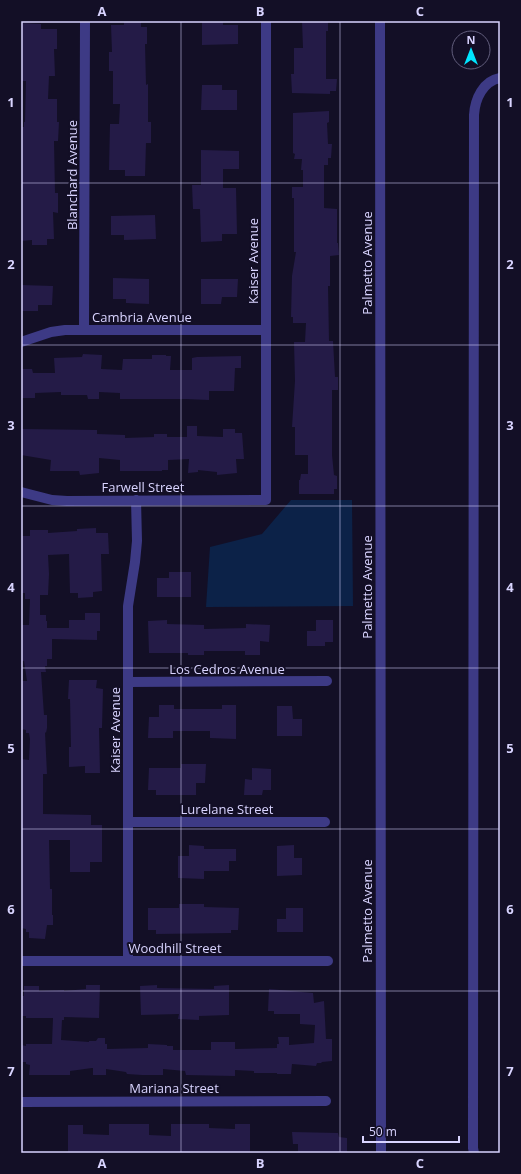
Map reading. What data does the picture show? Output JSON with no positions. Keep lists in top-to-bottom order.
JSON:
{
  "streets": {
    "street": [
      "Blanchard Avenue",
      "Kaiser Avenue",
      "Palmetto Avenue",
      "Cambria Avenue",
      "Farwell Street",
      "Los Cedros Avenue",
      "Lurelane Street",
      "Woodhill Street",
      "Mariana Street"
    ]
  },
  "crossings": [
    ["Blanchard Avenue", "Cambria Avenue"],
    ["Kaiser Avenue", "Cambria Avenue"],
    ["Kaiser Avenue", "Farwell Street"],
    ["Kaiser Avenue", "Los Cedros Avenue"],
    ["Kaiser Avenue", "Lurelane Street"],
    ["Kaiser Avenue", "Woodhill Street"]
  ],
  "scale_bar": "50 m",
  "north": "top",
  "grid": {
    "columns": ["A", "B", "C"],
    "rows": [
      "1",
      "2",
      "3",
      "4",
      "5",
      "6",
      "7"
    ]
  }
}
